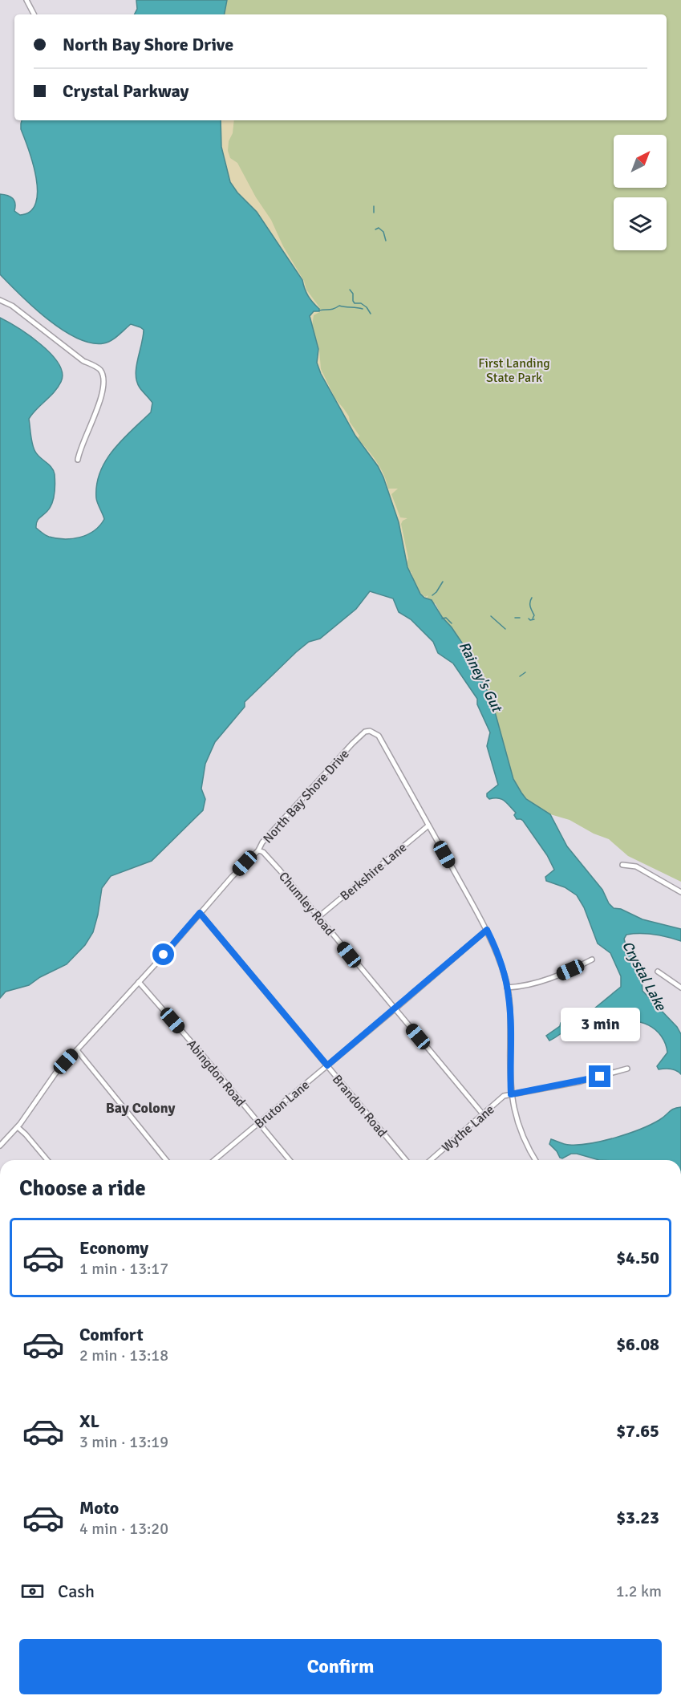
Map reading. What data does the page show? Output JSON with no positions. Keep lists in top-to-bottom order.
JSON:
{
  "streets": {
    "street": [
      "North Bay Shore Drive",
      "Berkshire Lane",
      "Chumley Road",
      "Abingdon Road",
      "Bruton Lane",
      "Brandon Road",
      "Wythe Lane"
    ]
  },
  "crossings": [
    ["North Bay Shore Drive", "Berkshire Lane"],
    ["North Bay Shore Drive", "Chumley Road"],
    ["North Bay Shore Drive", "Abingdon Road"],
    ["North Bay Shore Drive", "Brandon Road"],
    ["Berkshire Lane", "Chumley Road"],
    ["Chumley Road", "Bruton Lane"],
    ["Chumley Road", "Wythe Lane"],
    ["Abingdon Road", "Bruton Lane"],
    ["Bruton Lane", "Brandon Road"]
  ],
  "districts": ["Bay Colony"],
  "water": ["Rainey's Gut", "Crystal Lake"],
  "parks": ["First Landing State Park"],
  "north": "top right",
  "page": {
    "banner": ["North Bay Shore Drive", "Crystal Parkway"],
    "bubble": "3 min",
    "heading": "Choose a ride",
    "list": [
      {
        "name": "Economy",
        "note": "1 min · 13:17",
        "value": "$4.50"
      },
      {
        "name": "Comfort",
        "note": "2 min · 13:18",
        "value": "$6.08"
      },
      {
        "name": "XL",
        "note": "3 min · 13:19",
        "value": "$7.65"
      },
      {
        "name": "Moto",
        "note": "4 min · 13:20",
        "value": "$3.23"
      }
    ],
    "pay": ["Cash", "1.2 km"],
    "buttons": "Confirm"
  }
}
